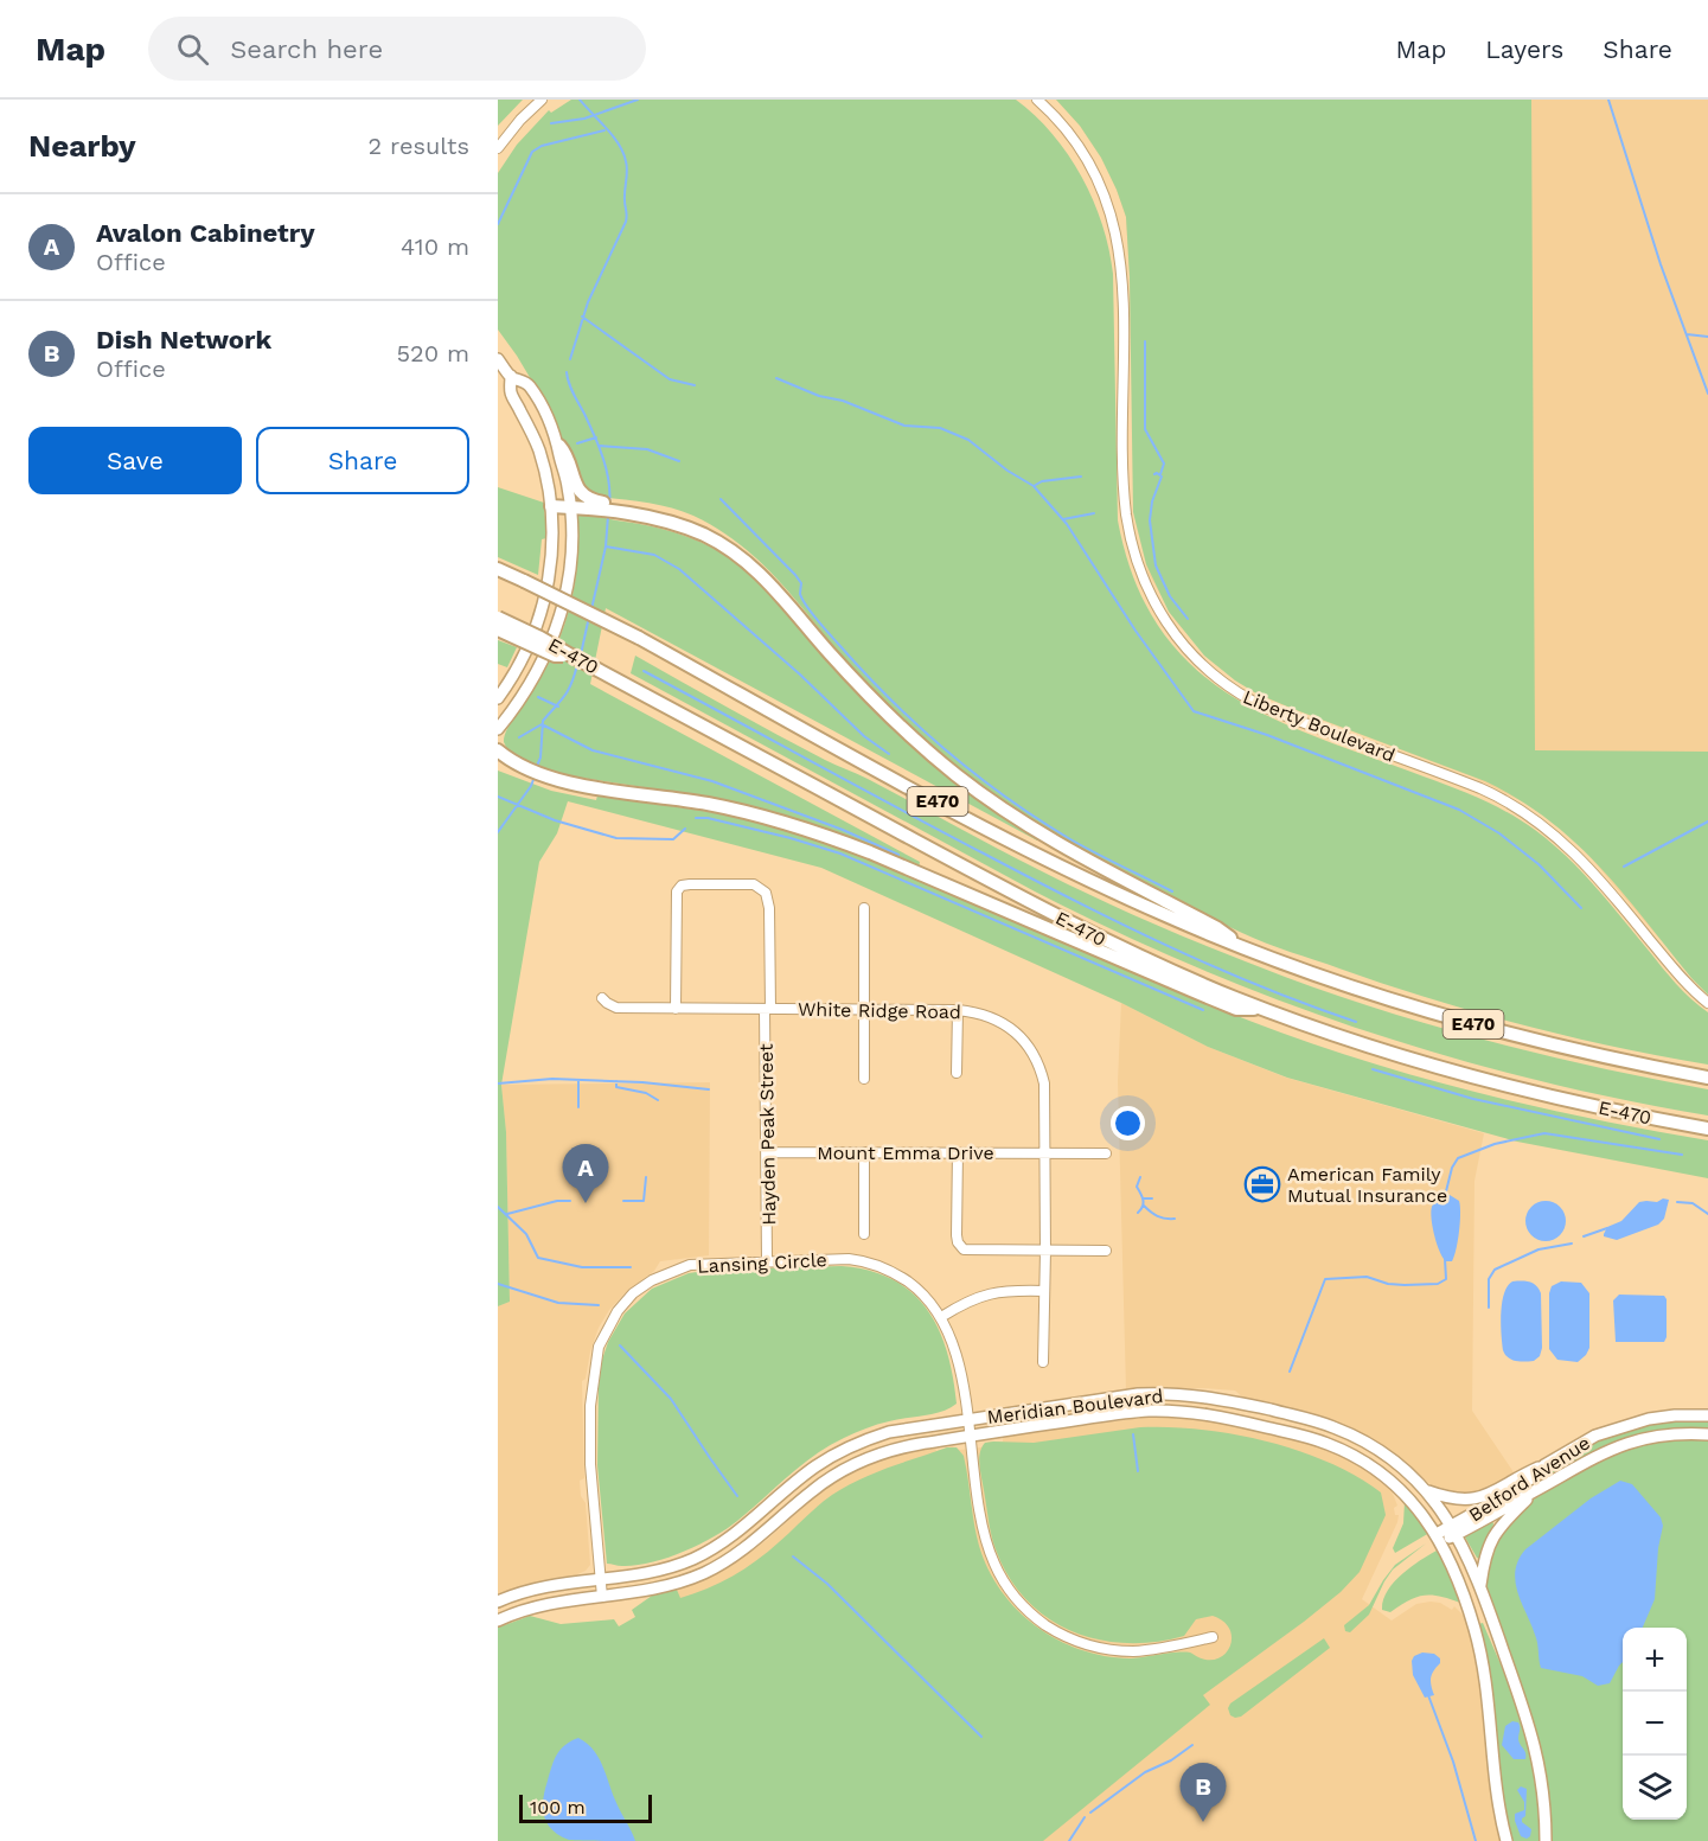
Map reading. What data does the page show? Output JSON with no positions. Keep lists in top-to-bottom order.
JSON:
{
  "streets": {
    "highway": ["E-470", "E470"],
    "main road": ["Meridian Boulevard", "Belford Avenue"],
    "street": [
      "Liberty Boulevard",
      "White Ridge Road",
      "Hayden Peak Street",
      "Mount Emma Drive",
      "Lansing Circle"
    ]
  },
  "crossings": [
    ["White Ridge Road", "Hayden Peak Street"],
    ["White Ridge Road", "Mount Emma Drive"],
    ["Hayden Peak Street", "Mount Emma Drive"],
    ["Hayden Peak Street", "Lansing Circle"],
    ["Lansing Circle", "Meridian Boulevard"],
    ["Meridian Boulevard", "Belford Avenue"]
  ],
  "places": {
    "office": ["American Family Mutual Insurance"]
  },
  "scale_bar": "100 m",
  "page": {
    "header": "Map",
    "search": "Search here",
    "nav": ["Map", "Layers", "Share"],
    "heading": ["Nearby", "2 results"],
    "list": [
      {
        "mark": "A",
        "name": "Avalon Cabinetry",
        "note": "Office",
        "value": "410 m"
      },
      {
        "mark": "B",
        "name": "Dish Network",
        "note": "Office",
        "value": "520 m"
      }
    ],
    "buttons": ["Save", "Share"],
    "pins": ["A", "B"],
    "map_buttons": ["+", "−"],
    "scale": "100 m"
  }
}
